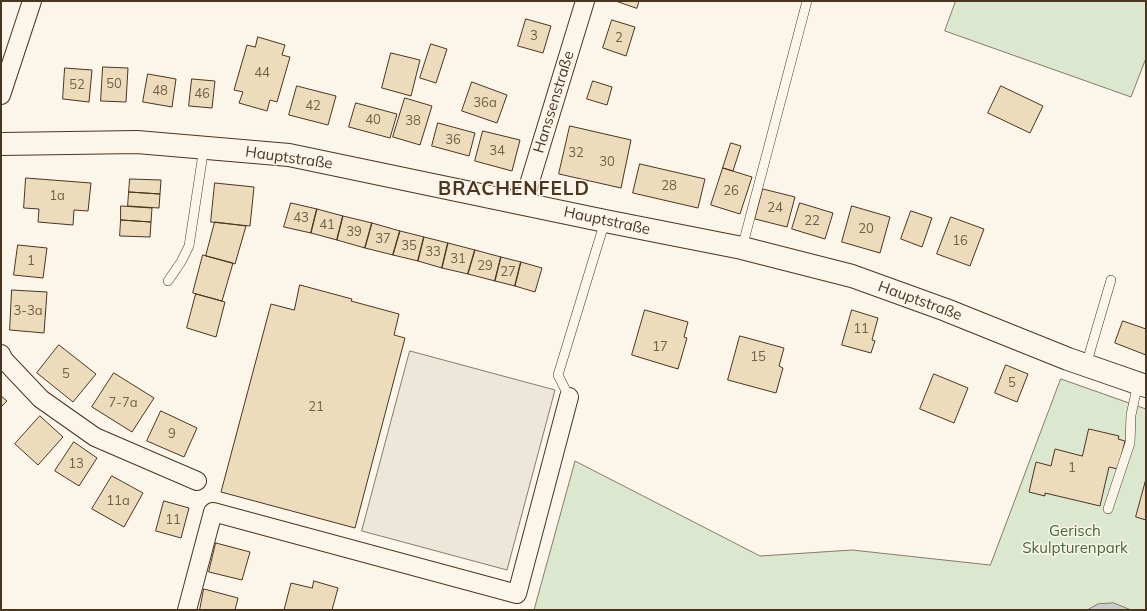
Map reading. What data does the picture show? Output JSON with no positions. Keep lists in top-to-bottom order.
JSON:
{
  "streets": {
    "street": ["Hanssenstraße", "Hauptstraße"]
  },
  "crossings": [
    ["Hanssenstraße", "Hauptstraße"]
  ],
  "districts": ["BRACHENFELD"],
  "parks": ["Gerisch Skulpturenpark"],
  "house_numbers": [
    "3",
    "2",
    "44",
    "50",
    "52",
    "48",
    "46",
    "36a",
    "42",
    "40",
    "38",
    "36",
    "34",
    "32",
    "30",
    "28",
    "26",
    "1a",
    "24",
    "43",
    "22",
    "41",
    "20",
    "39",
    "37",
    "16",
    "35",
    "33",
    "31",
    "1",
    "29",
    "27",
    "3-3a",
    "11",
    "17",
    "15",
    "5",
    "5",
    "7-7a",
    "21",
    "9",
    "13",
    "1",
    "11a",
    "11"
  ]
}
